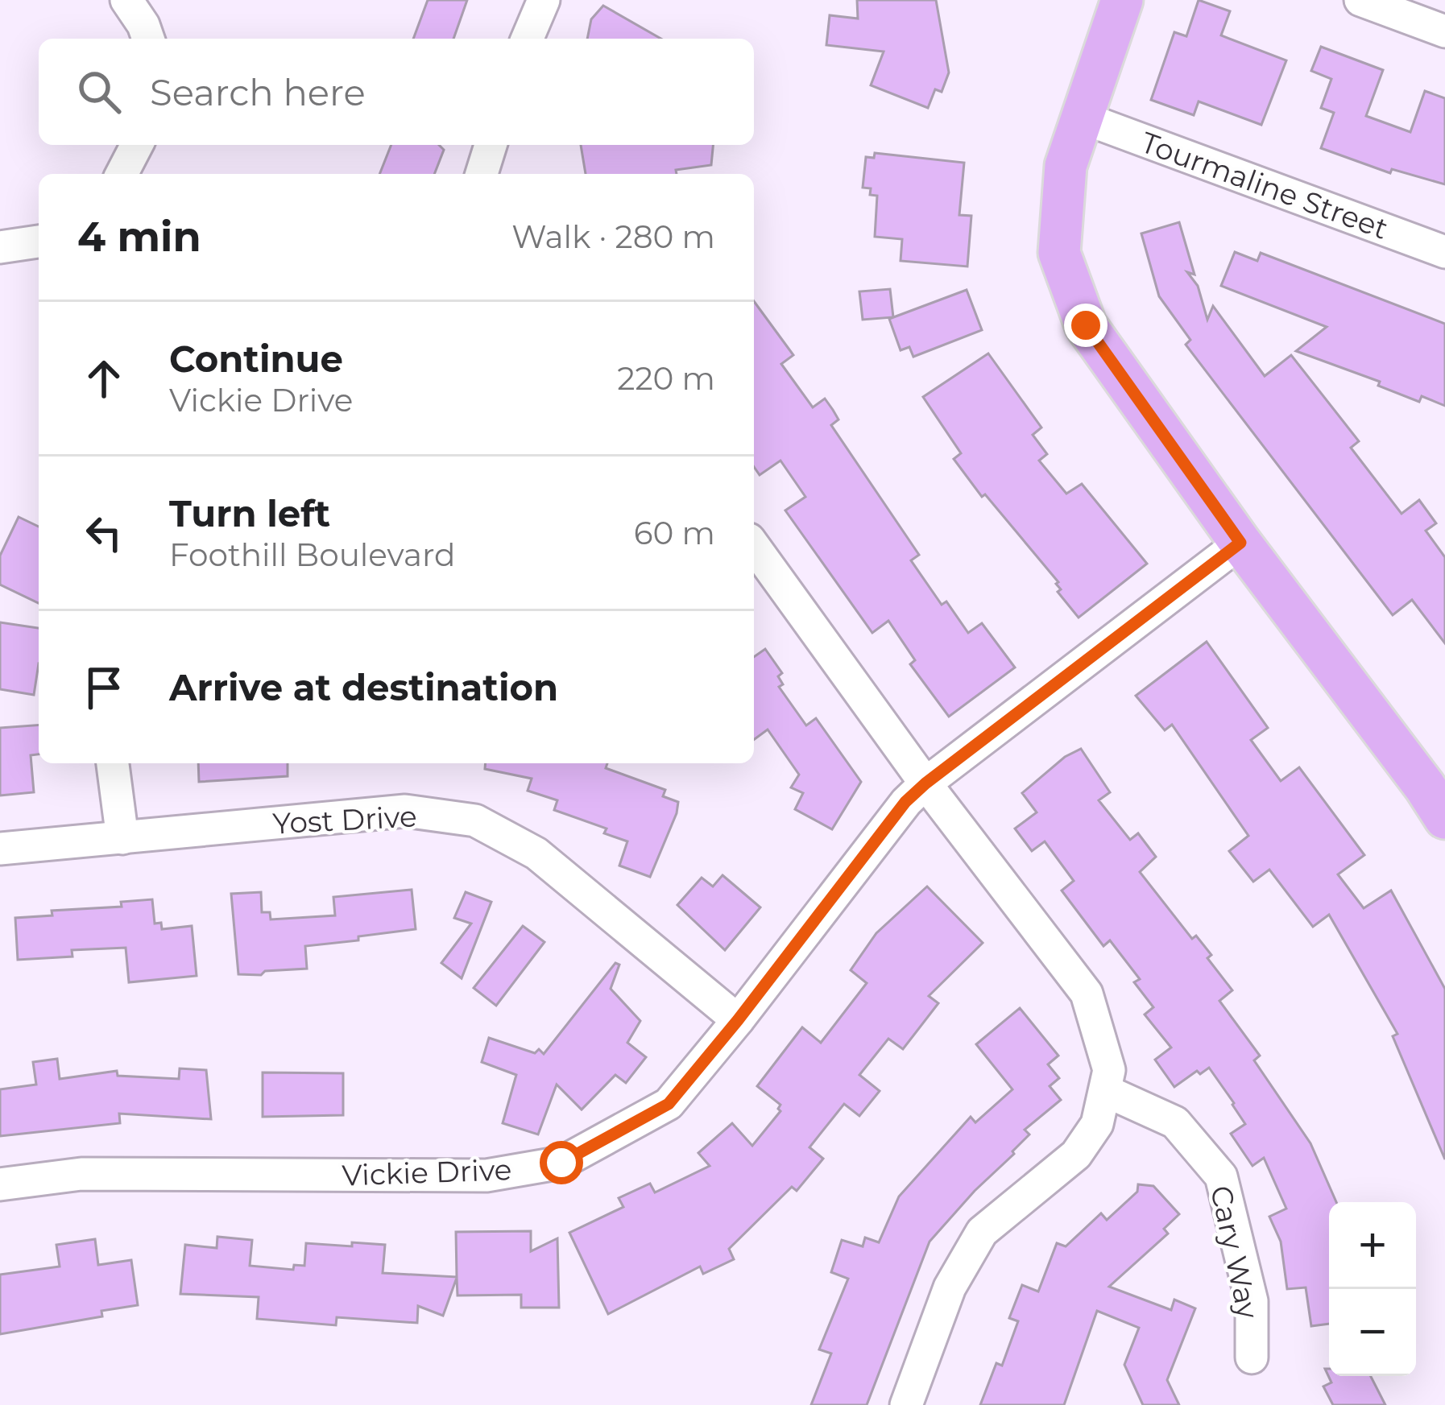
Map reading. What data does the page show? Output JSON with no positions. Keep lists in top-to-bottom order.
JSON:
{
  "streets": {
    "street": [
      "Tourmaline Street",
      "Yost Drive",
      "Vickie Drive",
      "Cary Way"
    ]
  },
  "crossings": [
    ["Yost Drive", "Vickie Drive"]
  ],
  "page": {
    "search": "Search here",
    "heading": ["4 min", "Walk · 280 m"],
    "list": [
      ["Continue", "Vickie Drive", "220 m"],
      ["Turn left", "Foothill Boulevard", "60 m"],
      "Arrive at destination"
    ],
    "map_buttons": ["+", "−"]
  }
}
